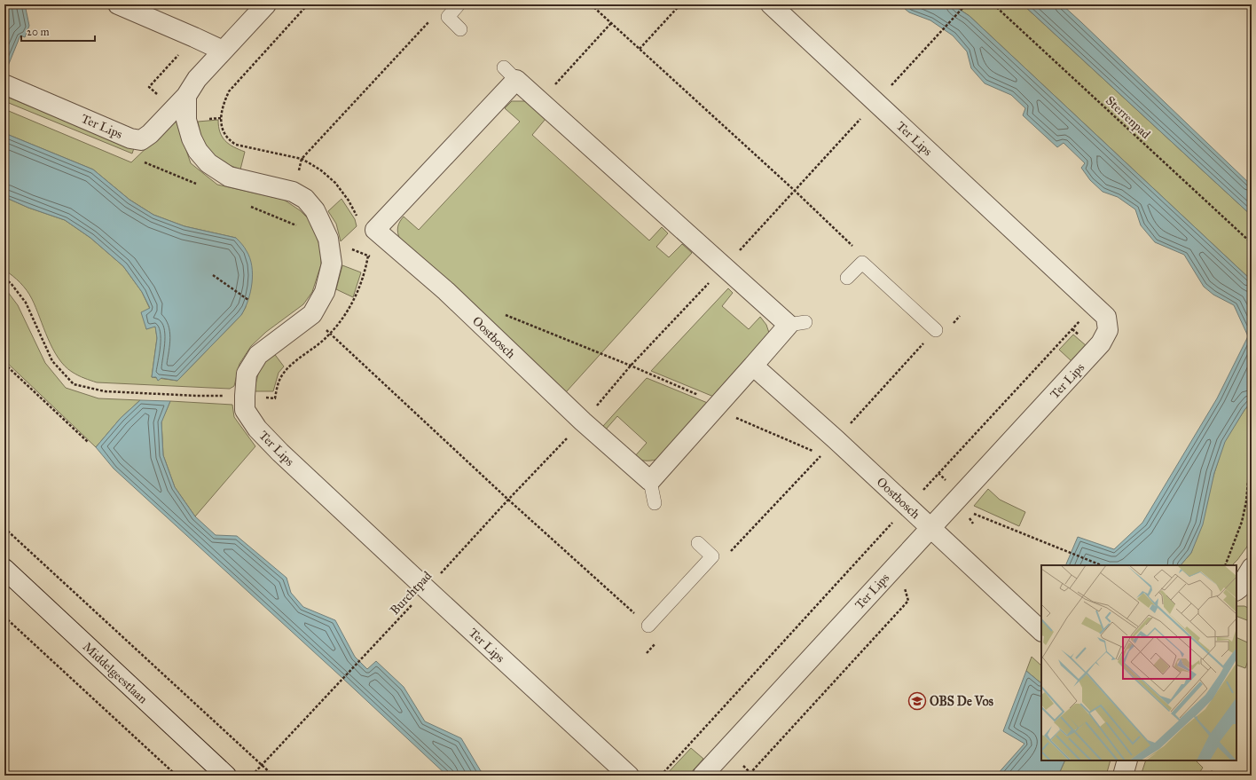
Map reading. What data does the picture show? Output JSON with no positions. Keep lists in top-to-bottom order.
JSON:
{
  "streets": {
    "street": ["Ter Lips", "Oostbosch", "Middelgeestlaan"],
    "path": ["Sterrenpad", "Burchtpad"]
  },
  "crossings": [
    ["Ter Lips", "Oostbosch"],
    ["Ter Lips", "Burchtpad"],
    ["Oostbosch", "Burchtpad"]
  ],
  "places": {
    "school or university": ["OBS De Vos"]
  },
  "scale_bar": "20 m"
}
